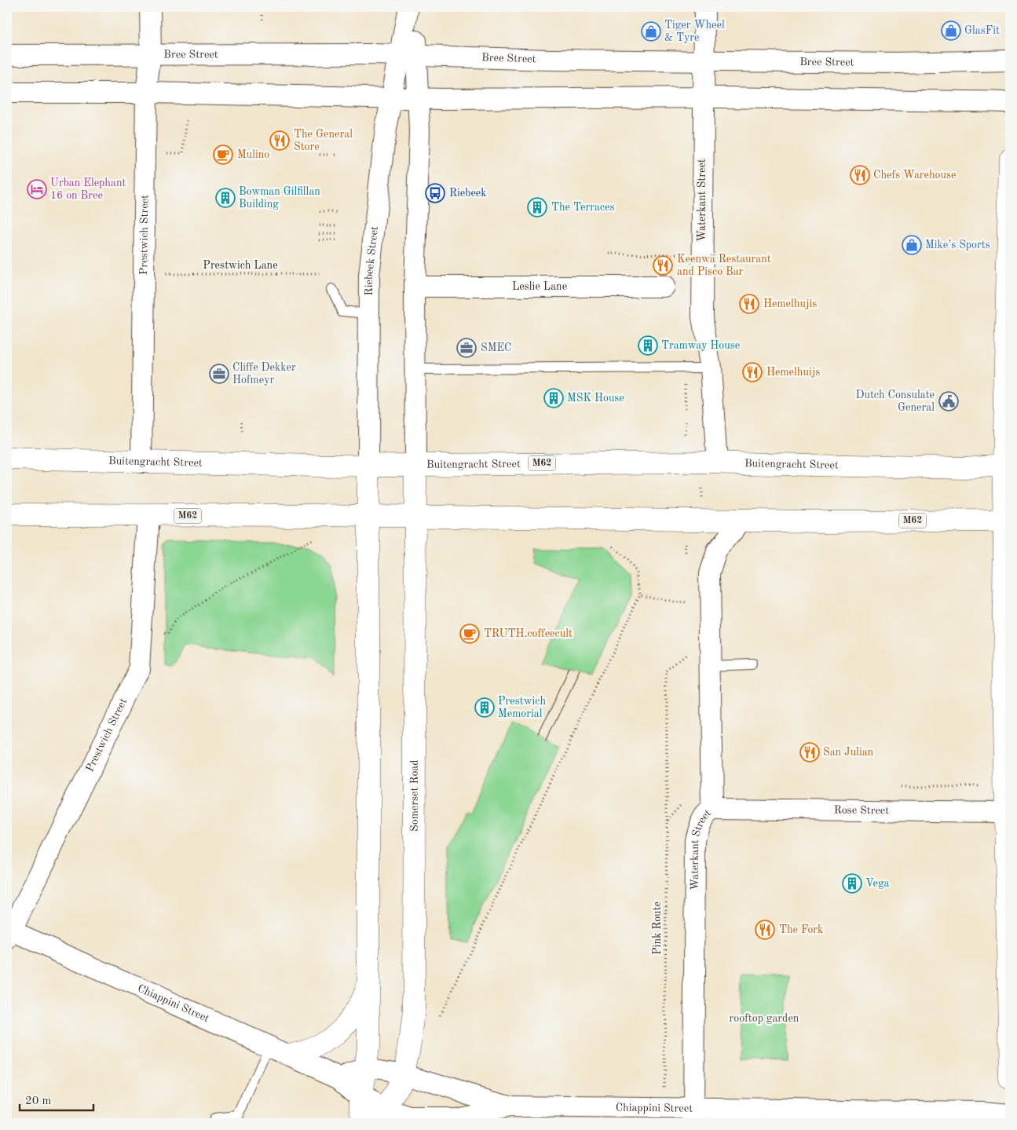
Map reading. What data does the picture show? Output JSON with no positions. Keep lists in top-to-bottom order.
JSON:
{
  "streets": {
    "main road": [
      "Riebeek Street",
      "Buitengracht Street",
      "M62",
      "Somerset Road"
    ],
    "street": [
      "Bree Street",
      "Waterkant Street",
      "Prestwich Street",
      "Leslie Lane",
      "Rose Street",
      "Chiappini Street"
    ],
    "path": ["Prestwich Lane", "Pink Route"]
  },
  "crossings": [
    ["Bree Street", "Waterkant Street"],
    ["Bree Street", "Prestwich Street"],
    ["Bree Street", "Riebeek Street"],
    ["Waterkant Street", "Buitengracht Street"],
    ["Waterkant Street", "M62"],
    ["Waterkant Street", "Rose Street"],
    ["Waterkant Street", "Chiappini Street"],
    ["Prestwich Street", "Prestwich Lane"],
    ["Prestwich Street", "Buitengracht Street"],
    ["Prestwich Street", "M62"],
    ["Prestwich Street", "Chiappini Street"],
    ["Riebeek Street", "Leslie Lane"],
    ["Riebeek Street", "Buitengracht Street"],
    ["Riebeek Street", "M62"],
    ["Riebeek Street", "Somerset Road"],
    ["M62", "Somerset Road"],
    ["Somerset Road", "Chiappini Street"]
  ],
  "parks": ["rooftop garden"],
  "places": {
    "shop": ["GlasFit", "Tiger Wheel & Tyre", "Mike’s Sports"],
    "restaurant": [
      "The General Store",
      "Chefs Warehouse",
      "Keenwä Restaurant and Pisco Bar",
      "Hemelhujis",
      "Hemelhuijs",
      "San Julian",
      "The Fork"
    ],
    "cafe": ["Mulino", "TRUTH.coffeecult"],
    "hotel": ["Urban Elephant 16 on Bree"],
    "bus stop": ["Riebeek"],
    "building": [
      "Bowman Gilfillan Building",
      "The Terraces",
      "Tramway House",
      "MSK House",
      "Prestwich Memorial",
      "Vega"
    ],
    "office": ["SMEC", "Cliffe Dekker Hofmeyr"],
    "public building": ["Dutch Consulate General"]
  },
  "scale_bar": "20 m"
}
